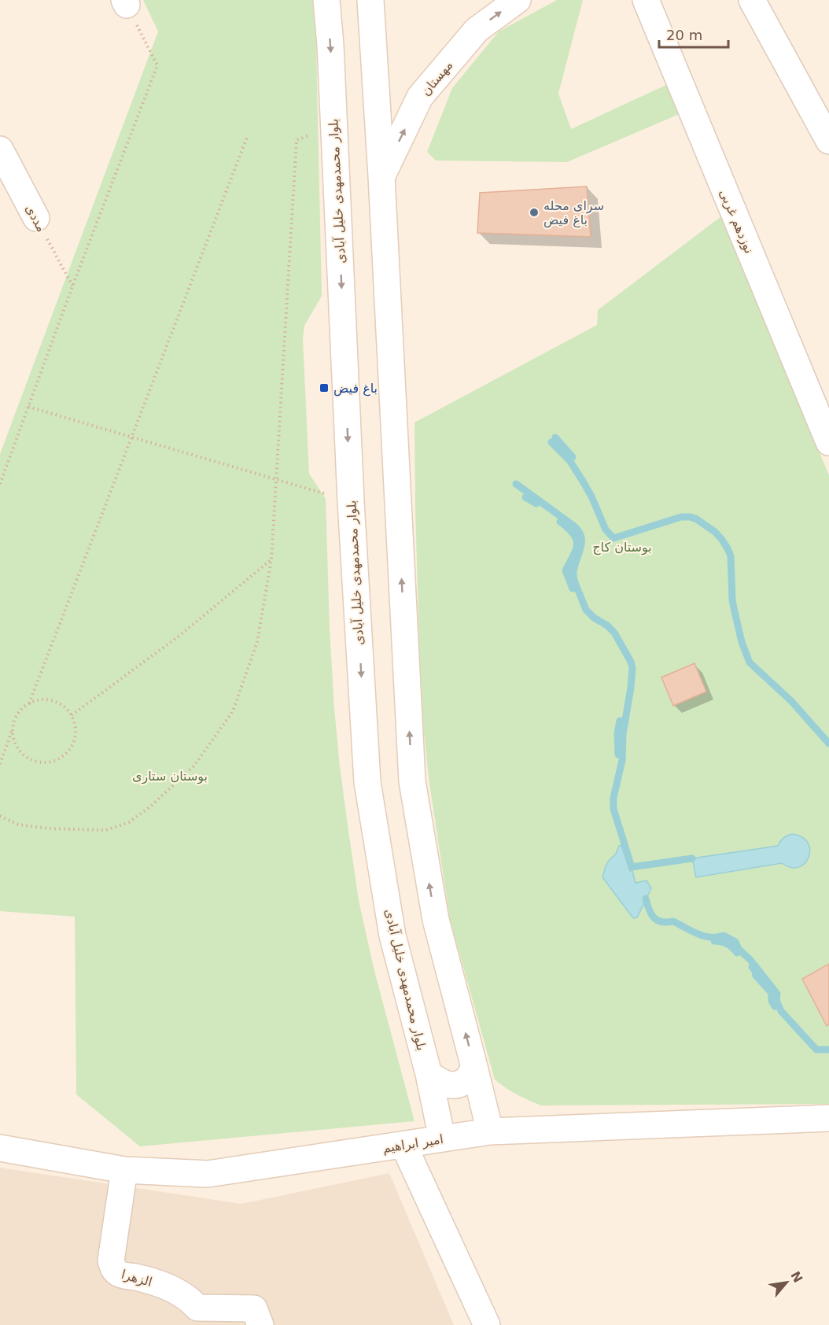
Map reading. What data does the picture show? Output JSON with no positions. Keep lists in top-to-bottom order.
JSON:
{
  "streets": {
    "main road": [
      "مهستان",
      "بلوار محمدمهدی خلیل آبادی",
      "مددی",
      "نوزدهم غربی",
      "امیر ابراهیم",
      "الزهرا"
    ]
  },
  "crossings": [
    ["بلوار محمدمهدی خلیل آبادی", "امیر ابراهیم"],
    ["امیر ابراهیم", "الزهرا"]
  ],
  "one_way": ["مهستان"],
  "parks": ["بوستان کاج", "بوستان ستاری"],
  "places": {
    "other": ["سرای محله باغ فیض"],
    "transit": ["باغ فیض"]
  },
  "scale_bar": "20 m",
  "north": "top right"
}
